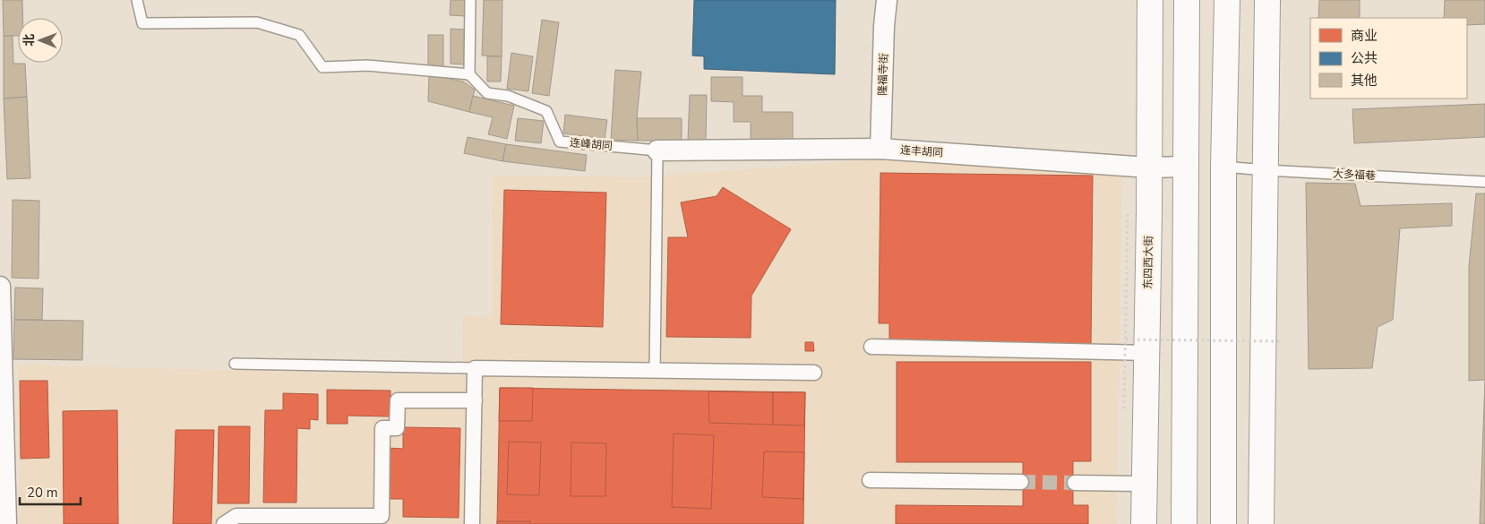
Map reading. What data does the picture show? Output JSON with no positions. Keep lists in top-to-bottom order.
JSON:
{
  "streets": {
    "street": ["隆福寺街", "连丰胡同", "东四西大街"],
    "lane": ["连峰胡同", "大多福巷"]
  },
  "crossings": [
    ["隆福寺街", "连丰胡同"],
    ["连峰胡同", "连丰胡同"],
    ["连丰胡同", "东四西大街"]
  ],
  "legend": ["商业", "公共", "其他"],
  "scale_bar": "20 m",
  "north": "left"
}
